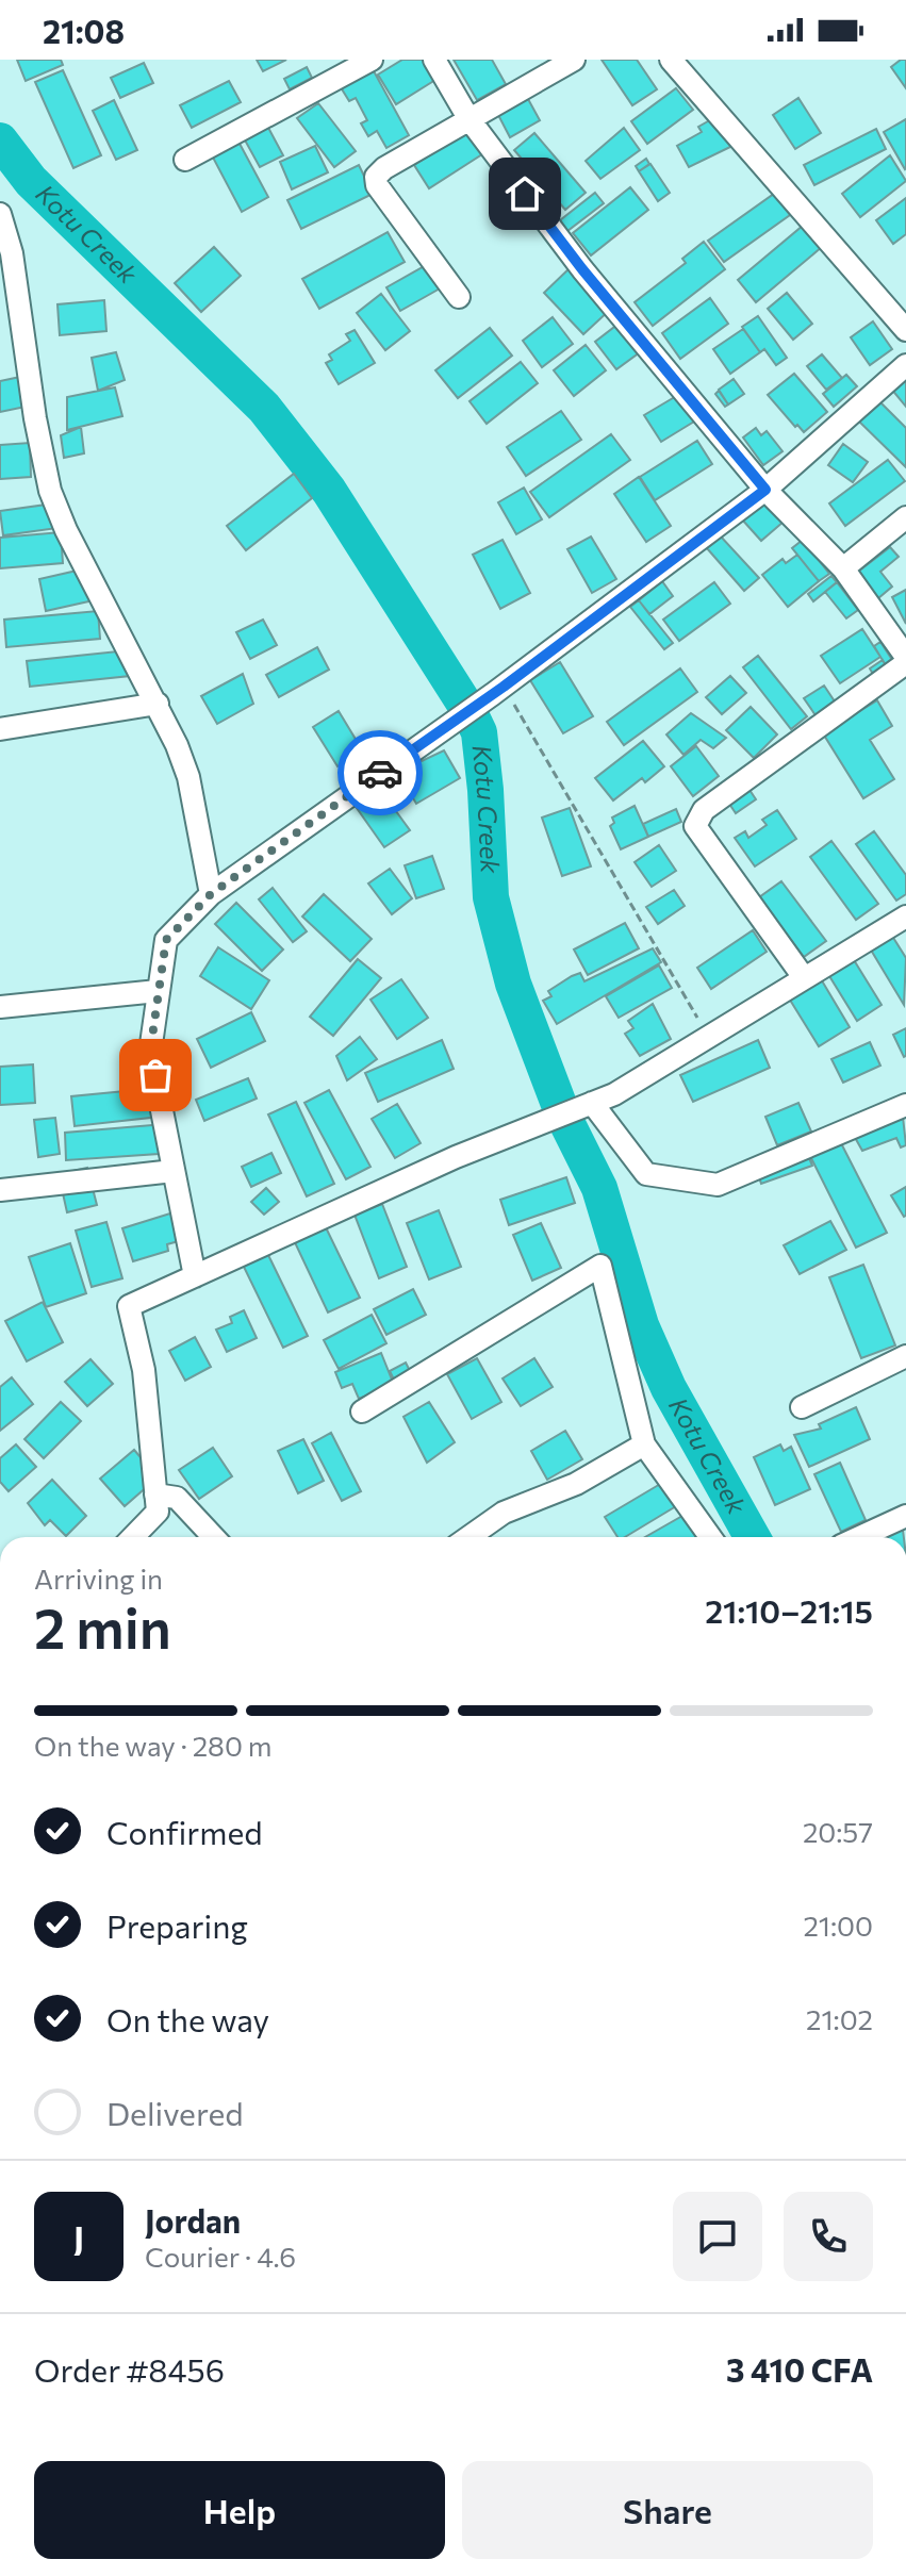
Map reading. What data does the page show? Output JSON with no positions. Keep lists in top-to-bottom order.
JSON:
{
  "water": ["Kotu Creek"],
  "page": {
    "status": "21:08",
    "heading": ["2 min", "Arriving in", "21:10–21:15"],
    "panel": [
      "Jordan",
      "Courier · 4.6",
      "Order #8456",
      "3 410 CFA"
    ],
    "bar": "On the way · 280 m",
    "list": [
      ["Confirmed", "20:57"],
      ["Preparing", "21:00"],
      ["On the way", "21:02"],
      "Delivered"
    ],
    "round": "J",
    "buttons": ["Help", "Share"]
  }
}
